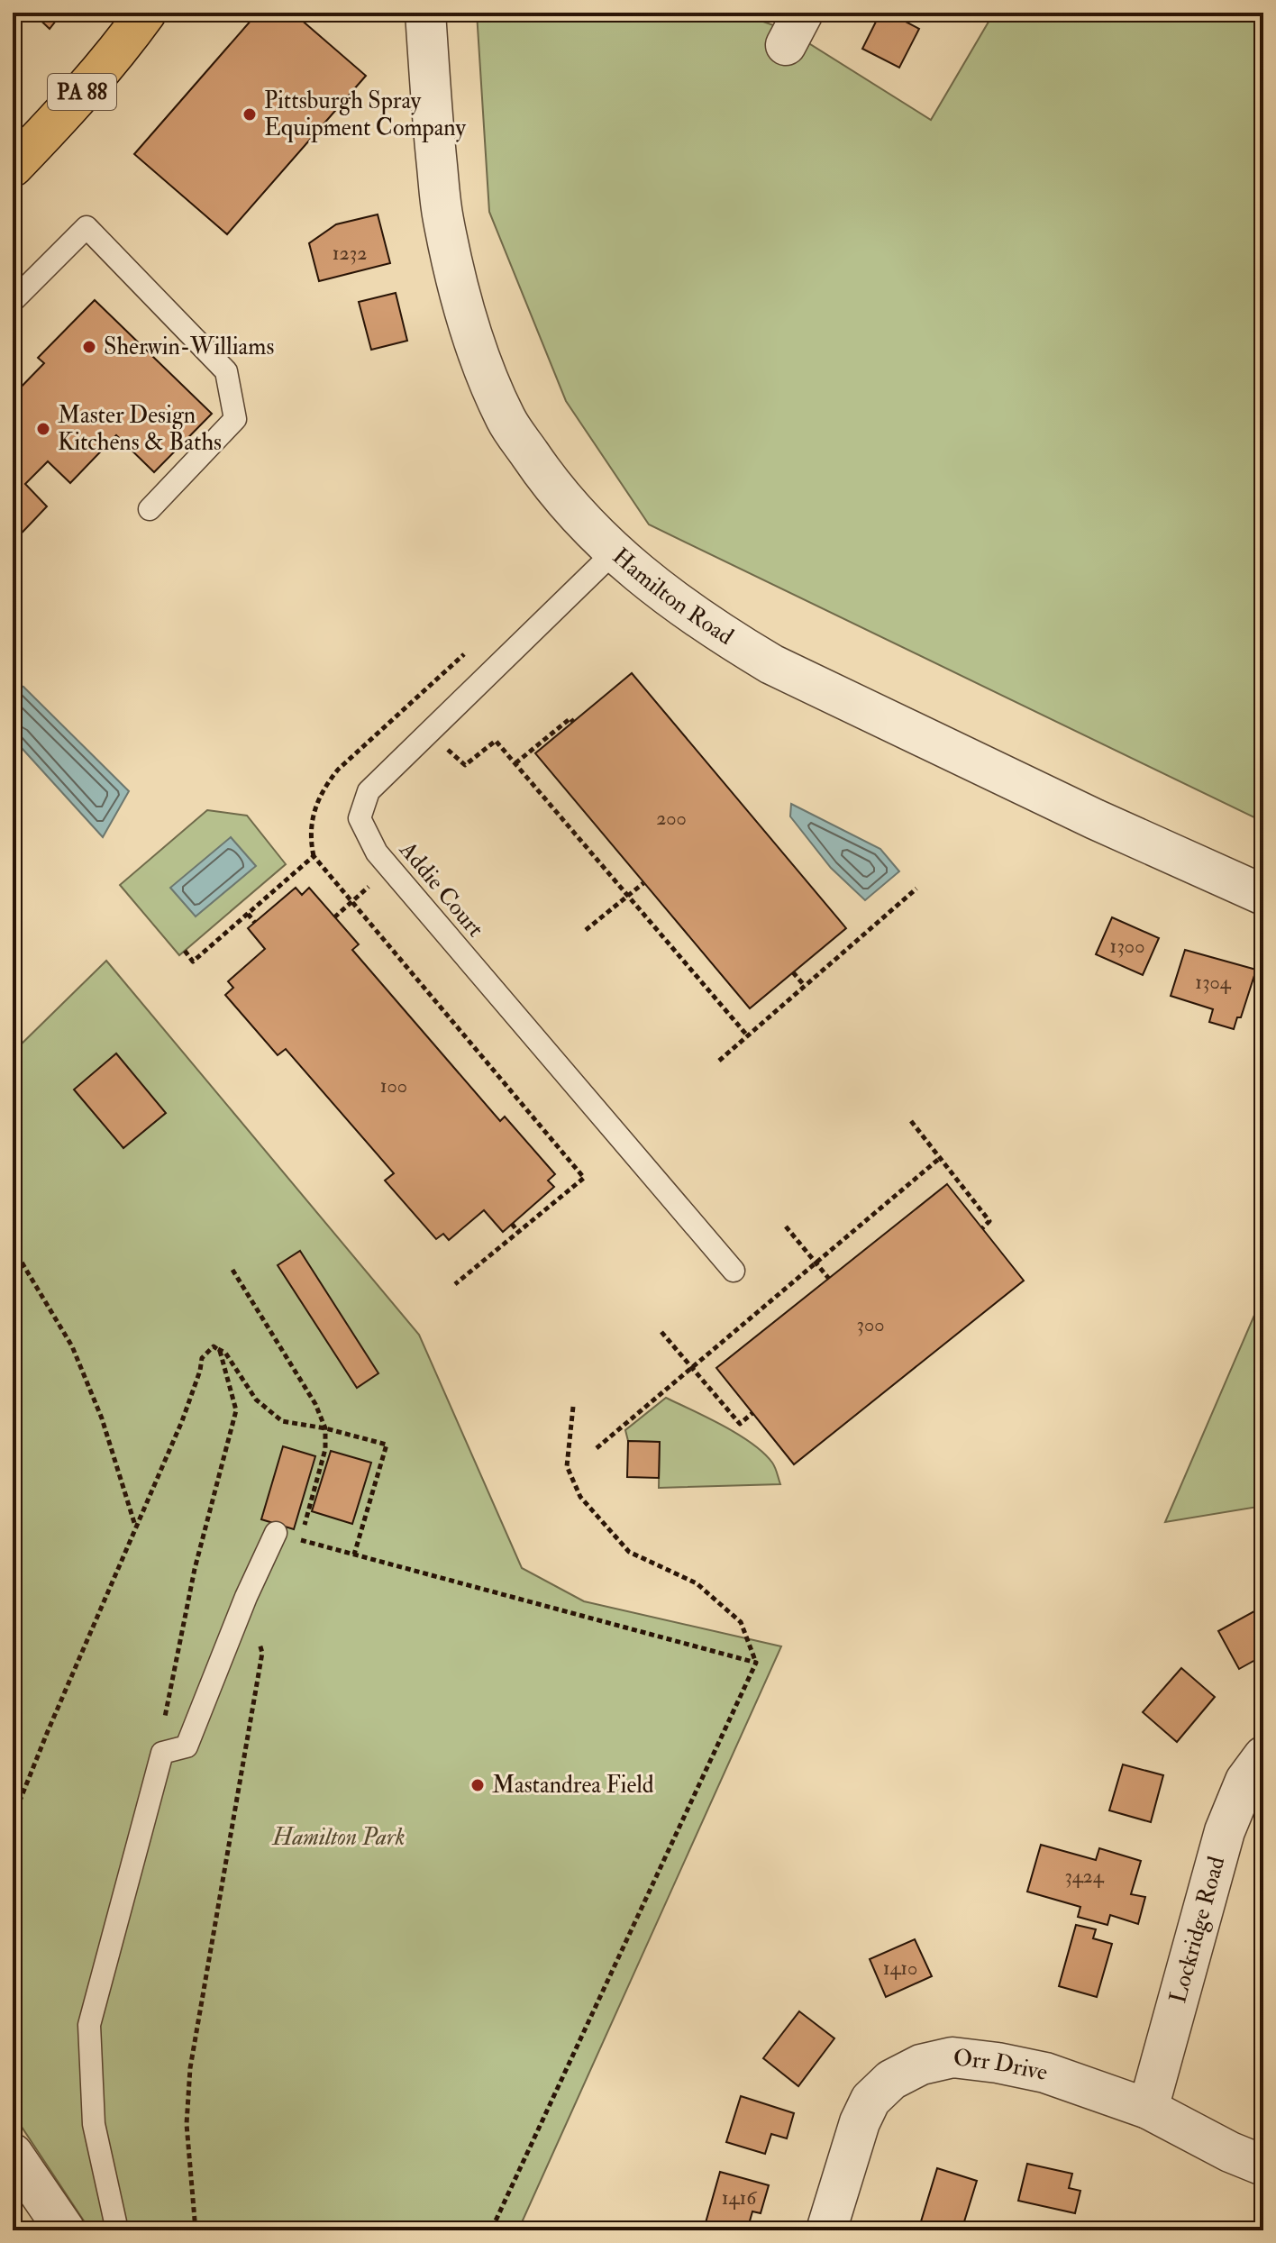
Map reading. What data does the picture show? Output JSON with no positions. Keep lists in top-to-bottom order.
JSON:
{
  "streets": {
    "main road": ["PA 88"],
    "street": ["Hamilton Road", "Lockridge Road", "Orr Drive"],
    "lane": ["Addie Court"]
  },
  "crossings": [
    ["Hamilton Road", "Addie Court"],
    ["Lockridge Road", "Orr Drive"]
  ],
  "parks": ["Hamilton Park"],
  "places": [
    "Pittsburgh Spray Equipment Company",
    "Sherwin-Williams",
    "Master Design Kitchens & Baths",
    "Mastandrea Field"
  ],
  "house_numbers": [
    "1232",
    "200",
    "1300",
    "1304",
    "100",
    "300",
    "3424",
    "1410",
    "1416"
  ]
}
